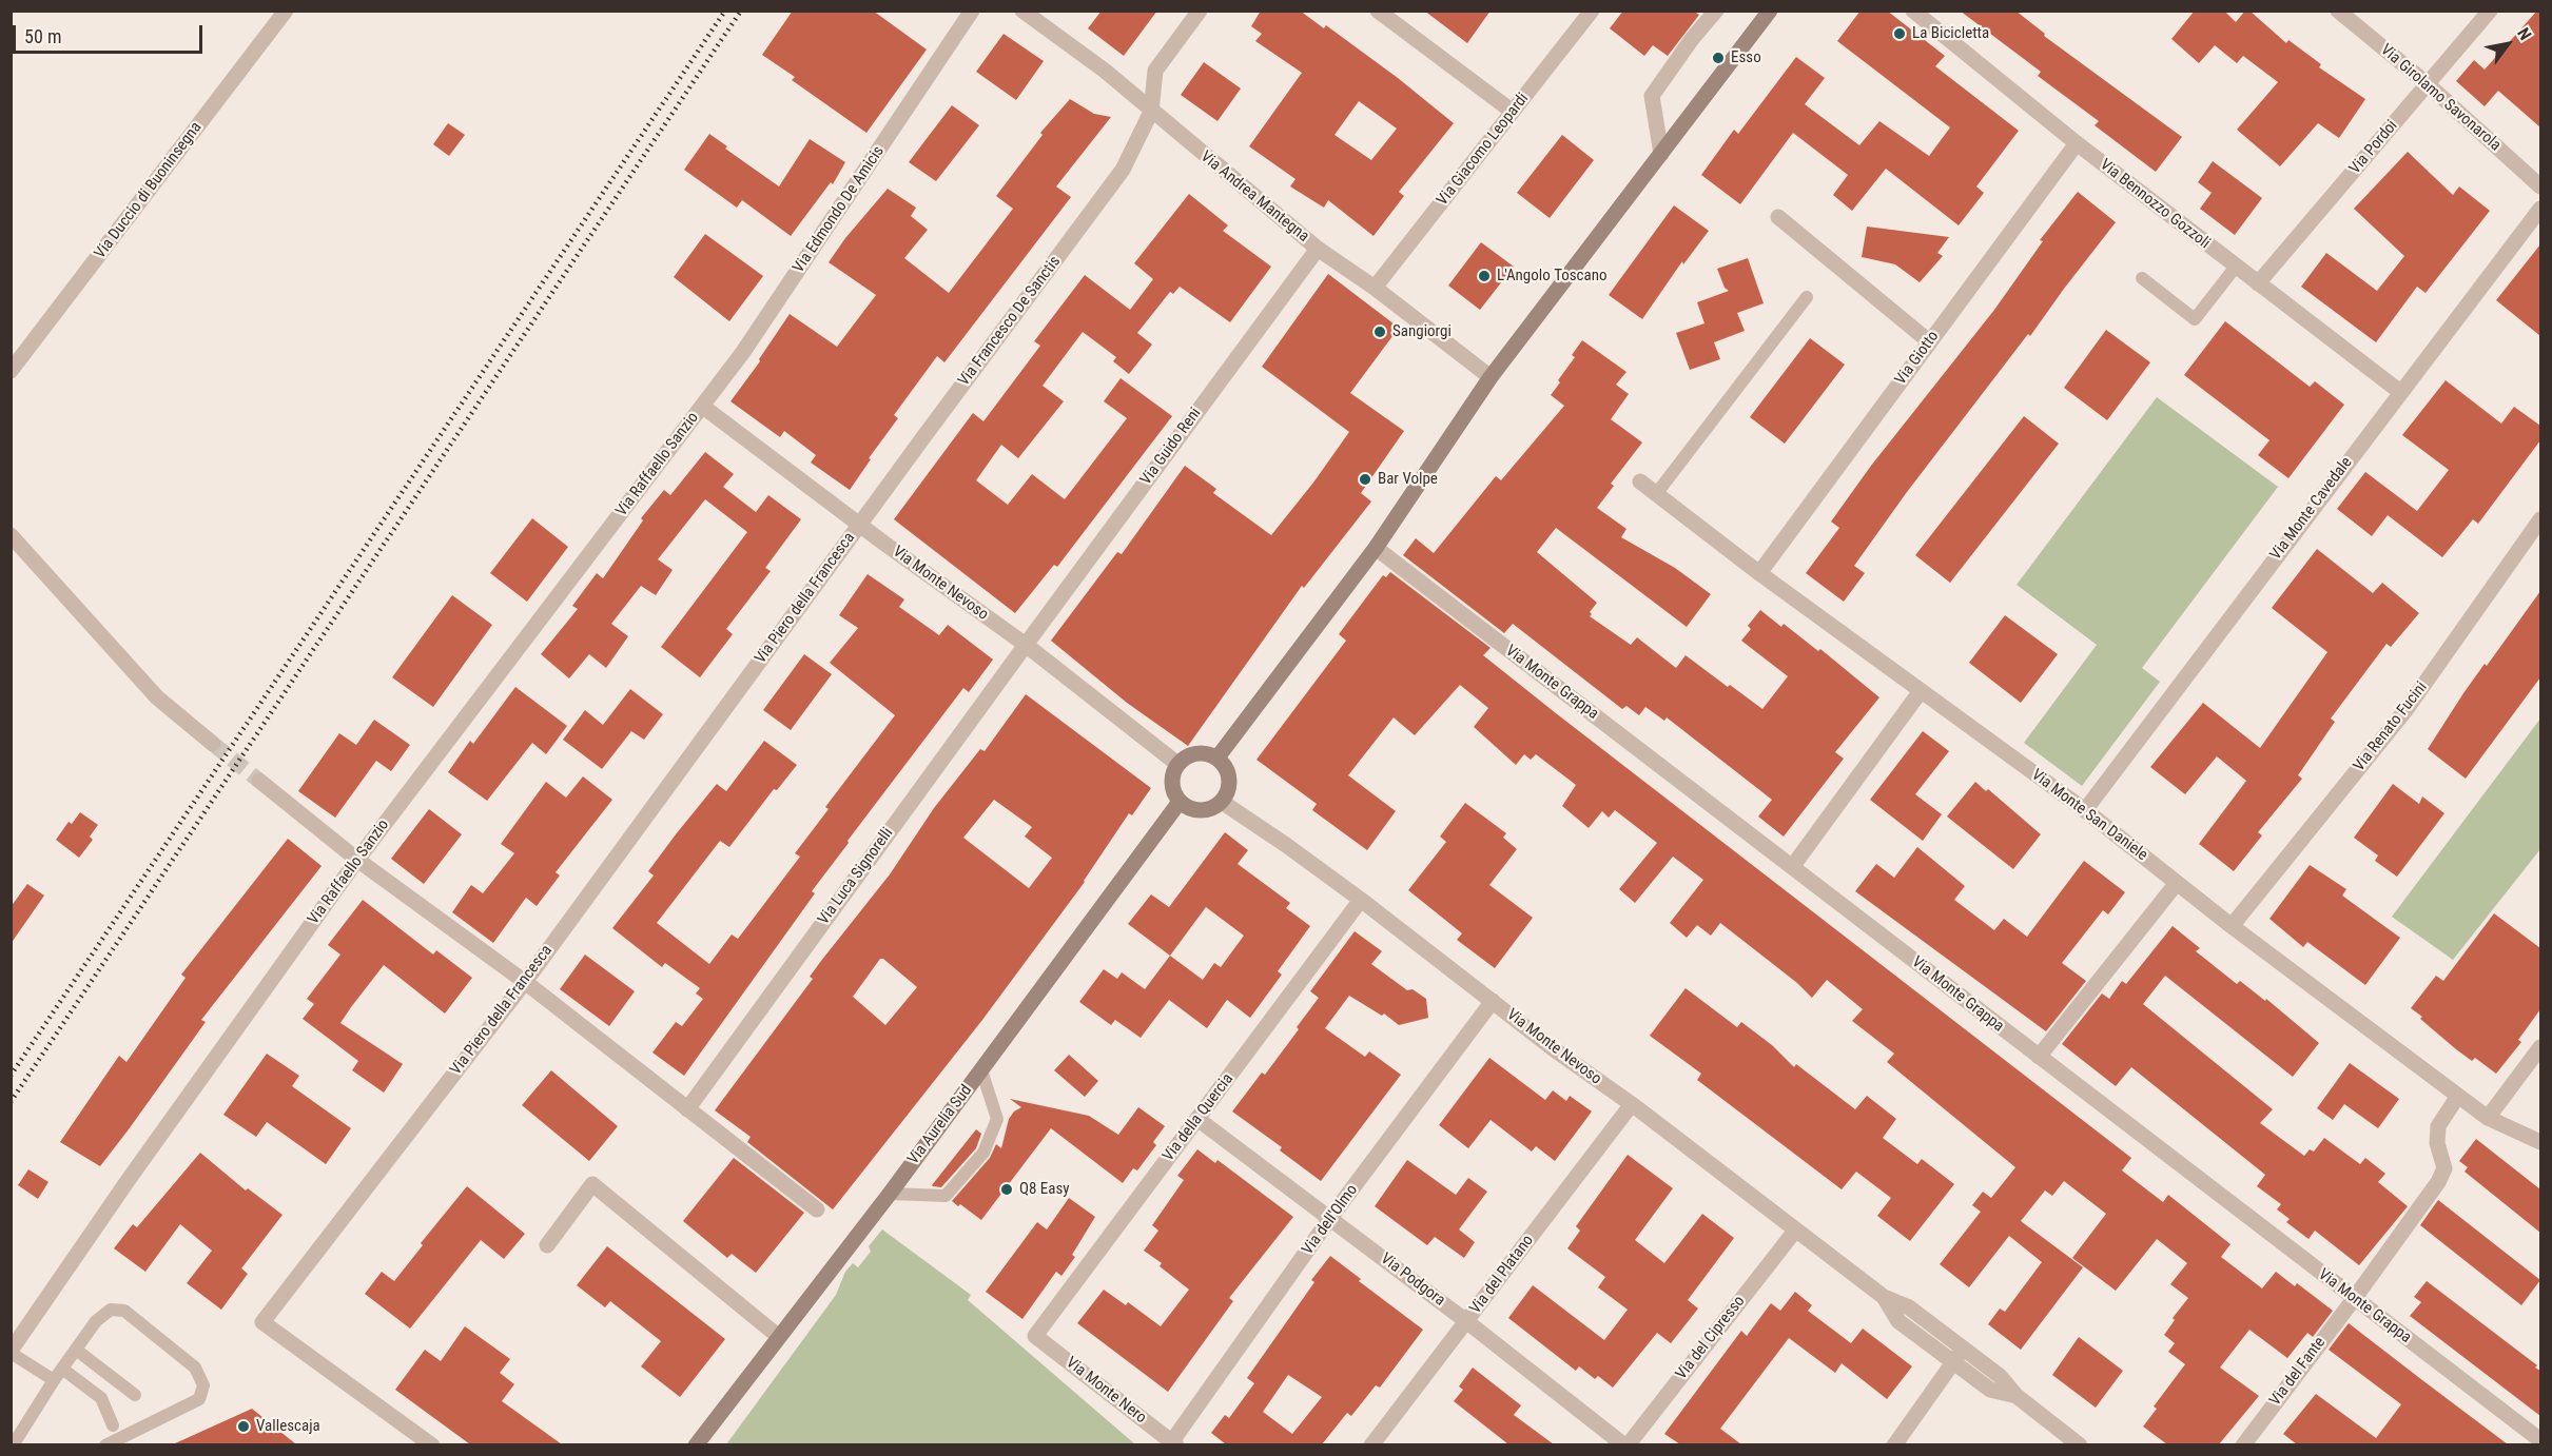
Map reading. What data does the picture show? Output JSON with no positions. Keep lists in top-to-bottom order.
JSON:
{
  "streets": {
    "street": [
      "Via Girolamo Savonarola",
      "Via Pordoi",
      "Via Giacomo Leopardi",
      "Via Duccio di Buoninsegna",
      "Via Andrea Mantegna",
      "Via Bennozzo Gozzoli",
      "Via Edmondo De Amicis",
      "Via Francesco De Sanctis",
      "Via Giotto",
      "Via Guido Reni",
      "Via Raffaello Sanzio",
      "Via Monte Cavedale",
      "Via Monte Nevoso",
      "Via Piero della Francesca",
      "Via Monte Grappa",
      "Via Renato Fucini",
      "Via Monte San Daniele",
      "Via Luca Signorelli",
      "Via della Quercia",
      "Via Aurelia Sud",
      "Via dell'Olmo",
      "Via del Platano",
      "Via Podgora",
      "Via del Cipresso",
      "Via del Fante",
      "Via Monte Nero"
    ]
  },
  "crossings": [
    ["Via Girolamo Savonarola", "Via Pordoi"],
    ["Via Pordoi", "Via Bennozzo Gozzoli"],
    ["Via Giacomo Leopardi", "Via Andrea Mantegna"],
    ["Via Andrea Mantegna", "Via Francesco De Sanctis"],
    ["Via Andrea Mantegna", "Via Guido Reni"],
    ["Via Bennozzo Gozzoli", "Via Giotto"],
    ["Via Bennozzo Gozzoli", "Via Monte Cavedale"],
    ["Via Edmondo De Amicis", "Via Raffaello Sanzio"],
    ["Via Edmondo De Amicis", "Via Monte Nevoso"],
    ["Via Francesco De Sanctis", "Via Monte Nevoso"],
    ["Via Francesco De Sanctis", "Via Piero della Francesca"],
    ["Via Giotto", "Via Monte San Daniele"],
    ["Via Guido Reni", "Via Monte Nevoso"],
    ["Via Guido Reni", "Via Luca Signorelli"],
    ["Via Raffaello Sanzio", "Via Monte Nevoso"],
    ["Via Monte Cavedale", "Via Monte San Daniele"],
    ["Via Monte Nevoso", "Via Piero della Francesca"],
    ["Via Monte Nevoso", "Via Luca Signorelli"],
    ["Via Monte Nevoso", "Via della Quercia"],
    ["Via Monte Nevoso", "Via Aurelia Sud"],
    ["Via Monte Nevoso", "Via dell'Olmo"],
    ["Via Monte Nevoso", "Via del Platano"],
    ["Via Monte Nevoso", "Via del Cipresso"],
    ["Via Monte Grappa", "Via del Fante"],
    ["Via Renato Fucini", "Via Monte San Daniele"],
    ["Via Monte San Daniele", "Via del Fante"],
    ["Via della Quercia", "Via Podgora"],
    ["Via della Quercia", "Via Monte Nero"],
    ["Via dell'Olmo", "Via Podgora"],
    ["Via dell'Olmo", "Via Monte Nero"],
    ["Via del Platano", "Via Podgora"],
    ["Via Podgora", "Via del Cipresso"]
  ],
  "places": [
    "La Bicicletta",
    "Esso",
    "L'Angolo Toscano",
    "Sangiorgi",
    "Bar Volpe",
    "Q8 Easy",
    "Vallescaja"
  ],
  "scale_bar": "50 m",
  "north": "top right"
}
